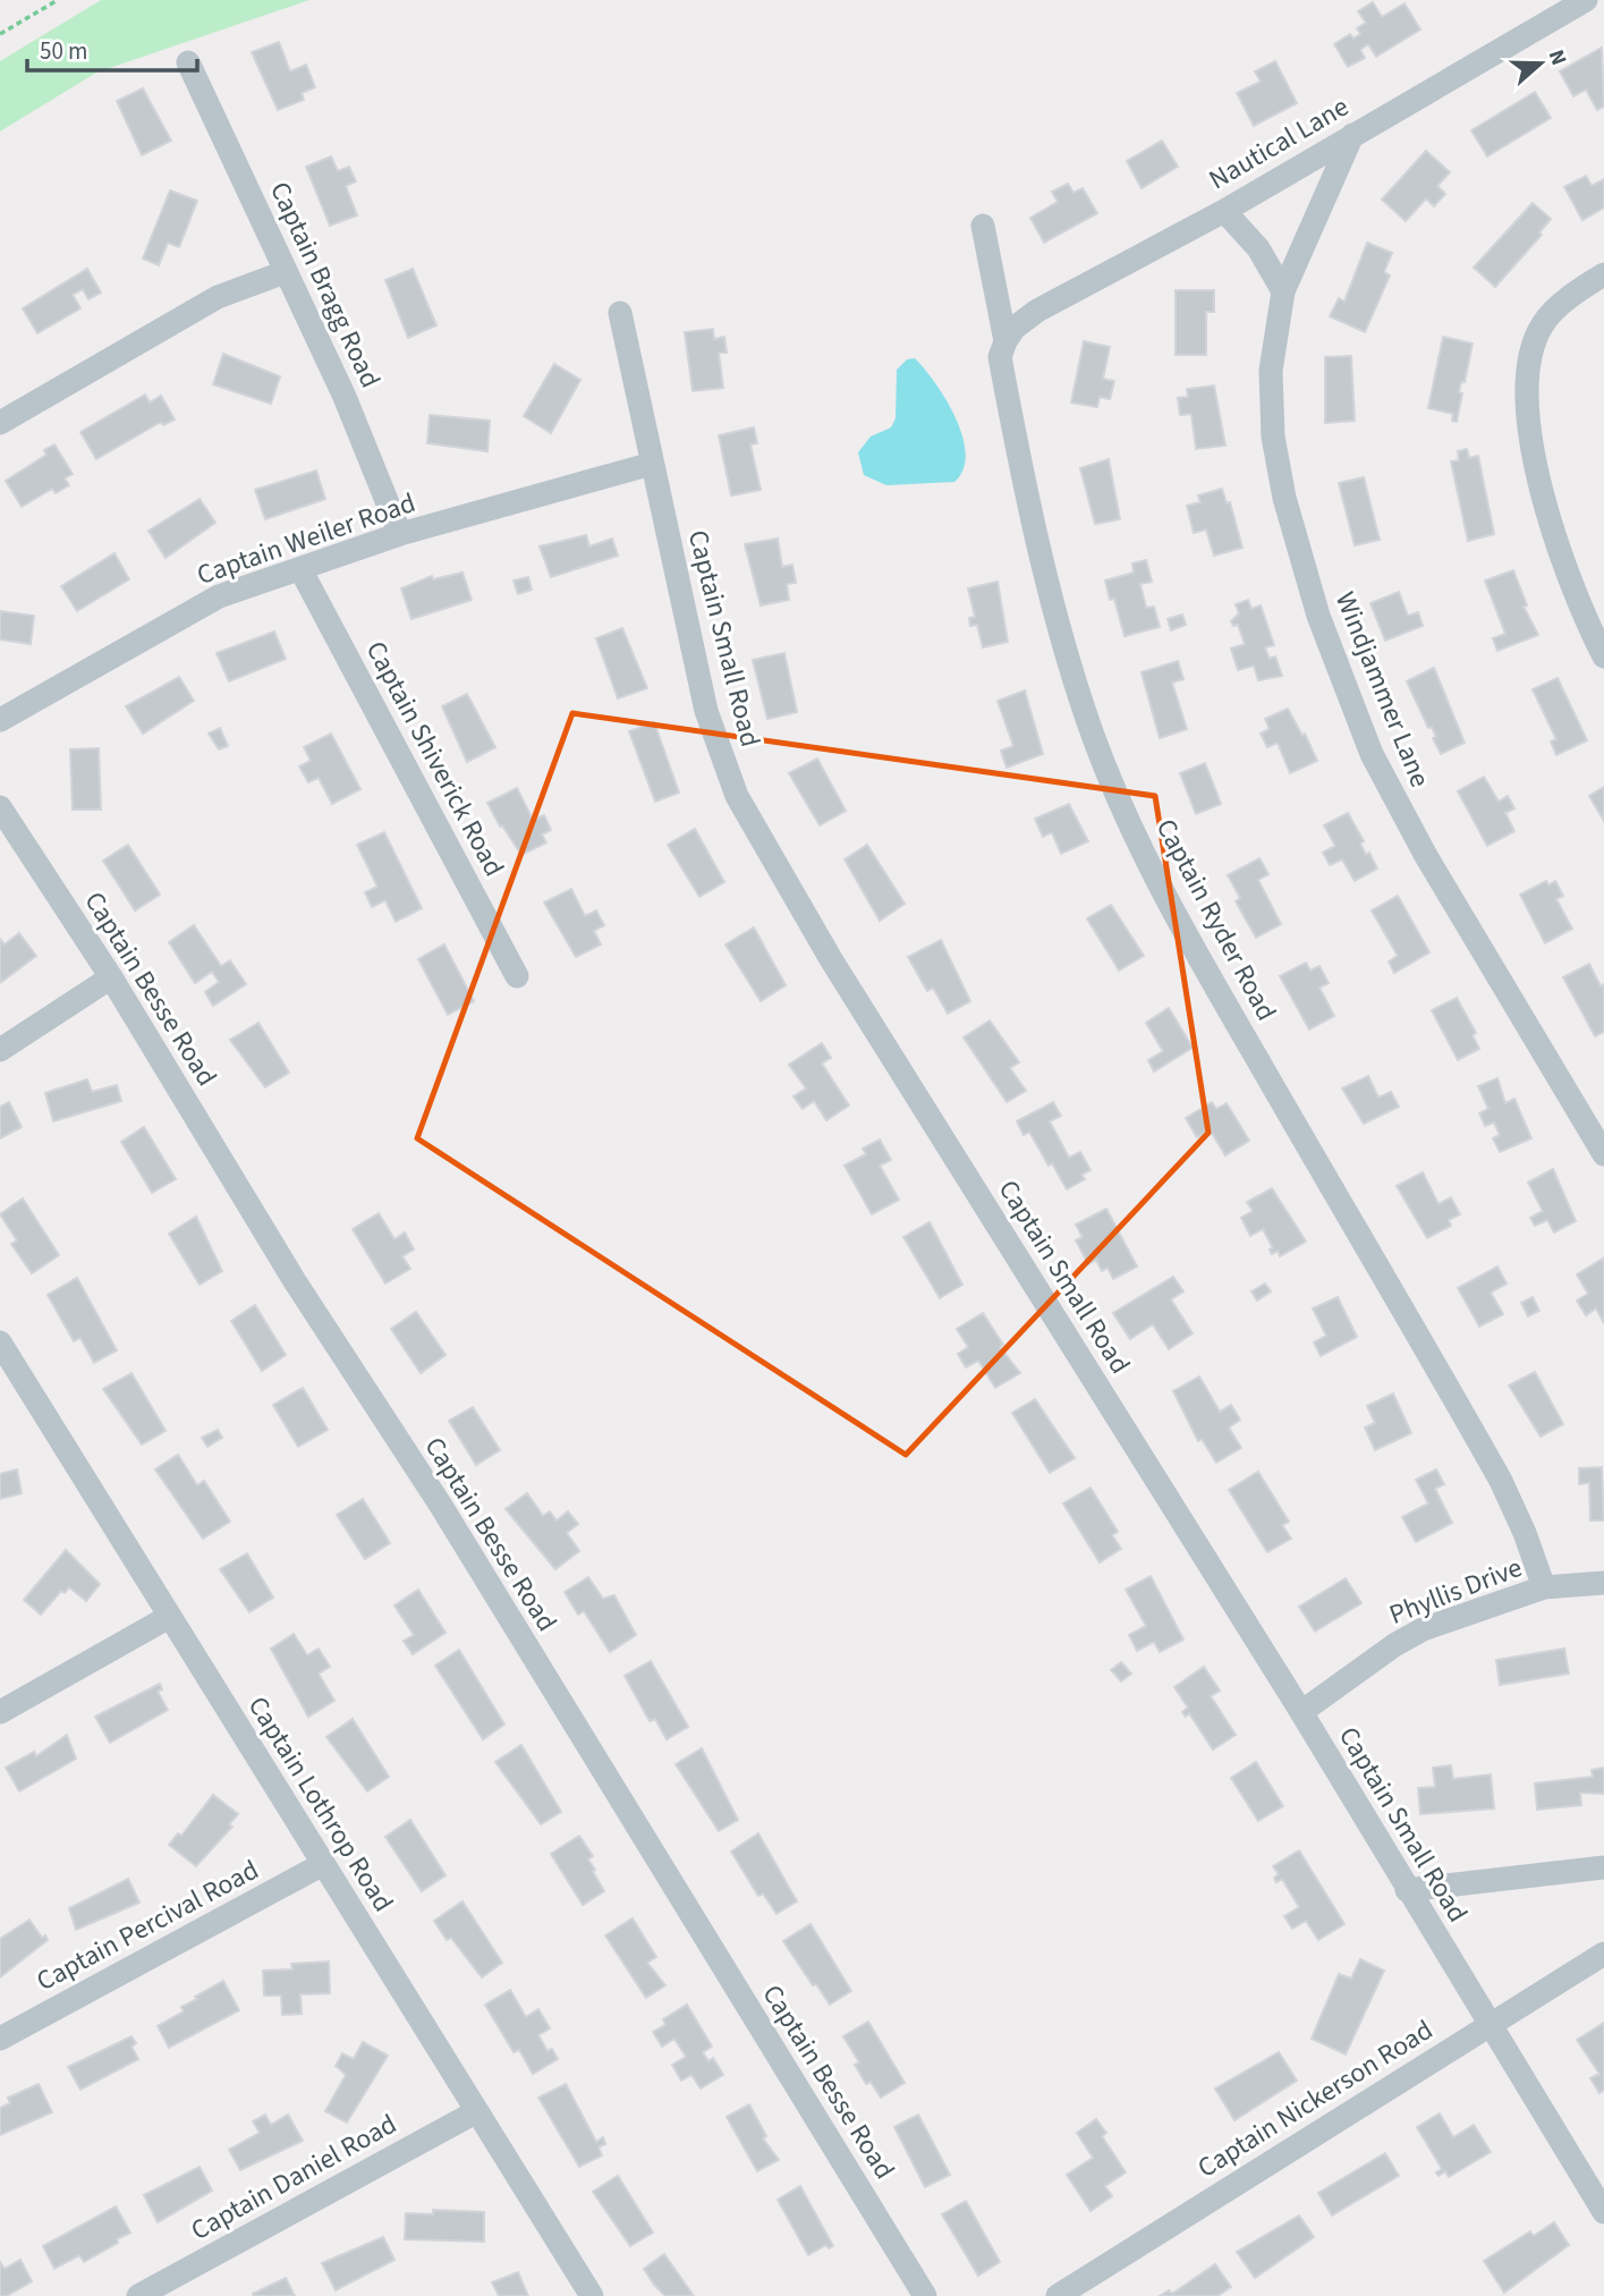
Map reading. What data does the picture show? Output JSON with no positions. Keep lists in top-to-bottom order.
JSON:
{
  "streets": {
    "street": [
      "Nautical Lane",
      "Captain Bragg Road",
      "Captain Weiler Road",
      "Captain Small Road",
      "Windjammer Lane",
      "Captain Shiverick Road",
      "Captain Ryder Road",
      "Captain Besse Road",
      "Phyllis Drive",
      "Captain Lothrop Road",
      "Captain Percival Road",
      "Captain Nickerson Road",
      "Captain Daniel Road"
    ]
  },
  "crossings": [
    ["Nautical Lane", "Windjammer Lane"],
    ["Nautical Lane", "Captain Ryder Road"],
    ["Captain Bragg Road", "Captain Weiler Road"],
    ["Captain Weiler Road", "Captain Small Road"],
    ["Captain Weiler Road", "Captain Shiverick Road"],
    ["Captain Small Road", "Phyllis Drive"],
    ["Captain Small Road", "Captain Nickerson Road"],
    ["Captain Ryder Road", "Phyllis Drive"],
    ["Captain Lothrop Road", "Captain Percival Road"],
    ["Captain Lothrop Road", "Captain Daniel Road"]
  ],
  "scale_bar": "50 m",
  "north": "right"
}
